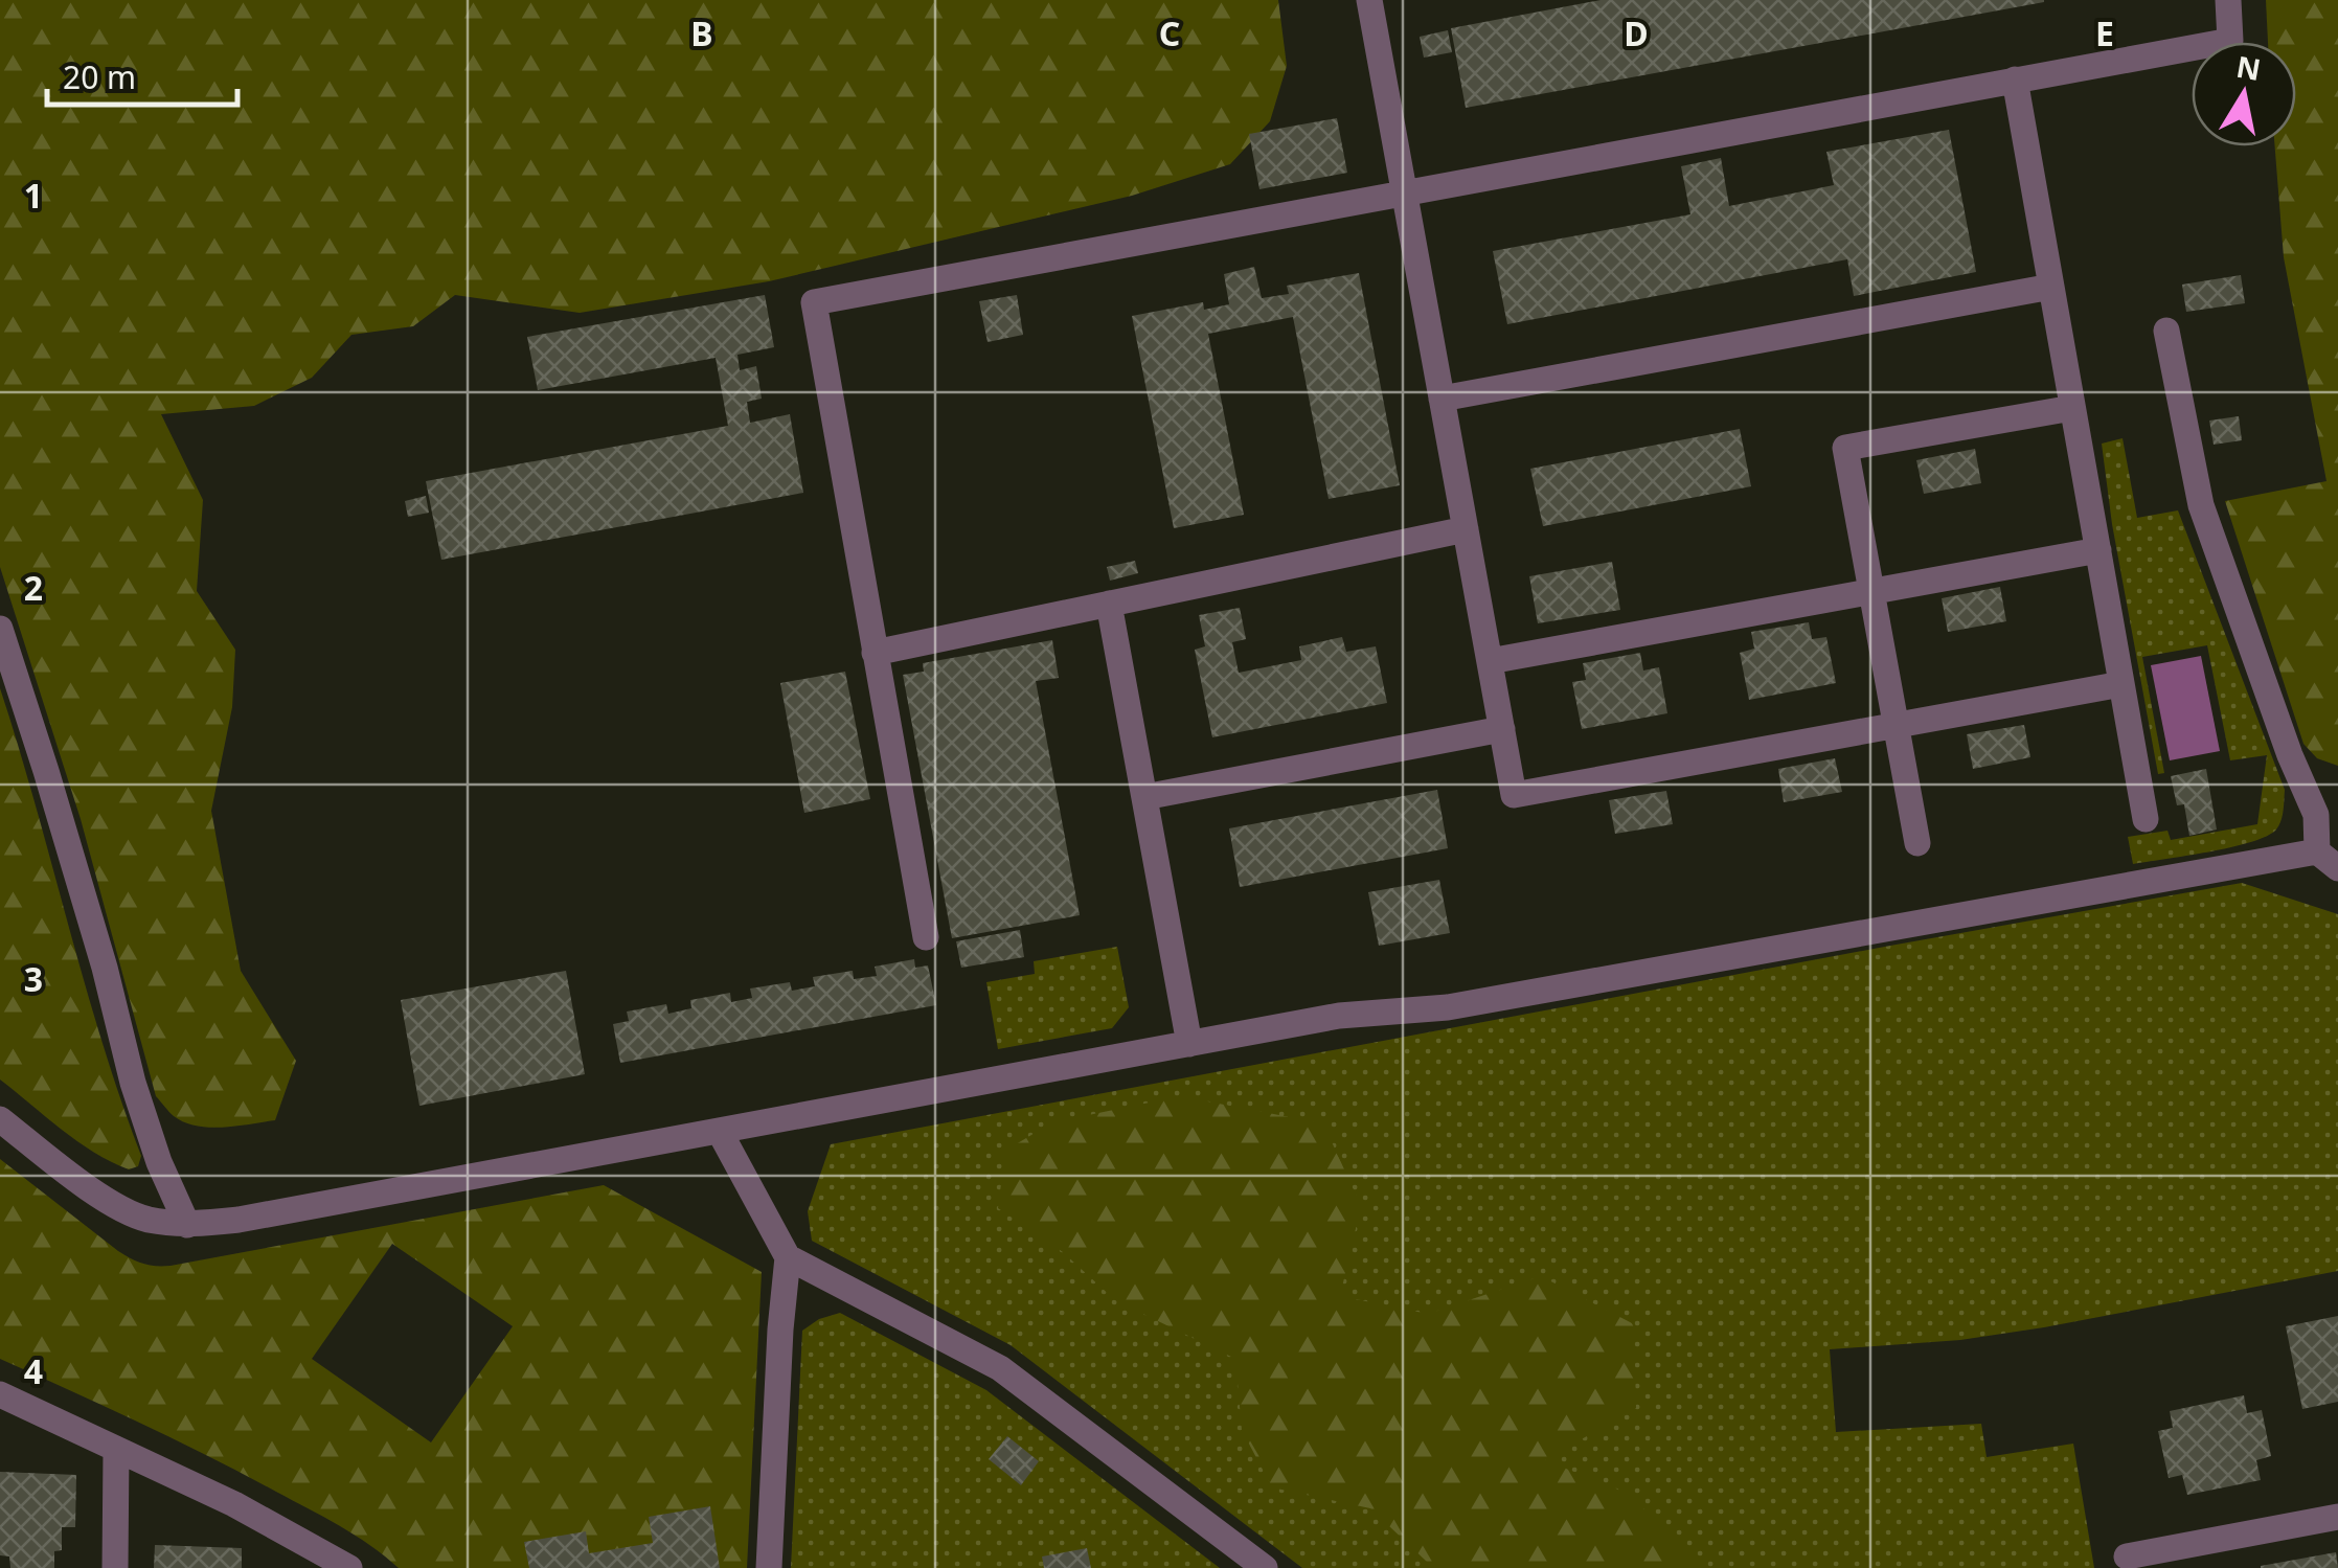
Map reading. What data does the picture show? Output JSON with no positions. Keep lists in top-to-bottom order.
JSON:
{
  "scale_bar": "20 m",
  "north": "top",
  "grid": {
    "columns": [
      "B",
      "C",
      "D",
      "E"
    ],
    "rows": [
      "1",
      "2",
      "3",
      "4"
    ]
  }
}
